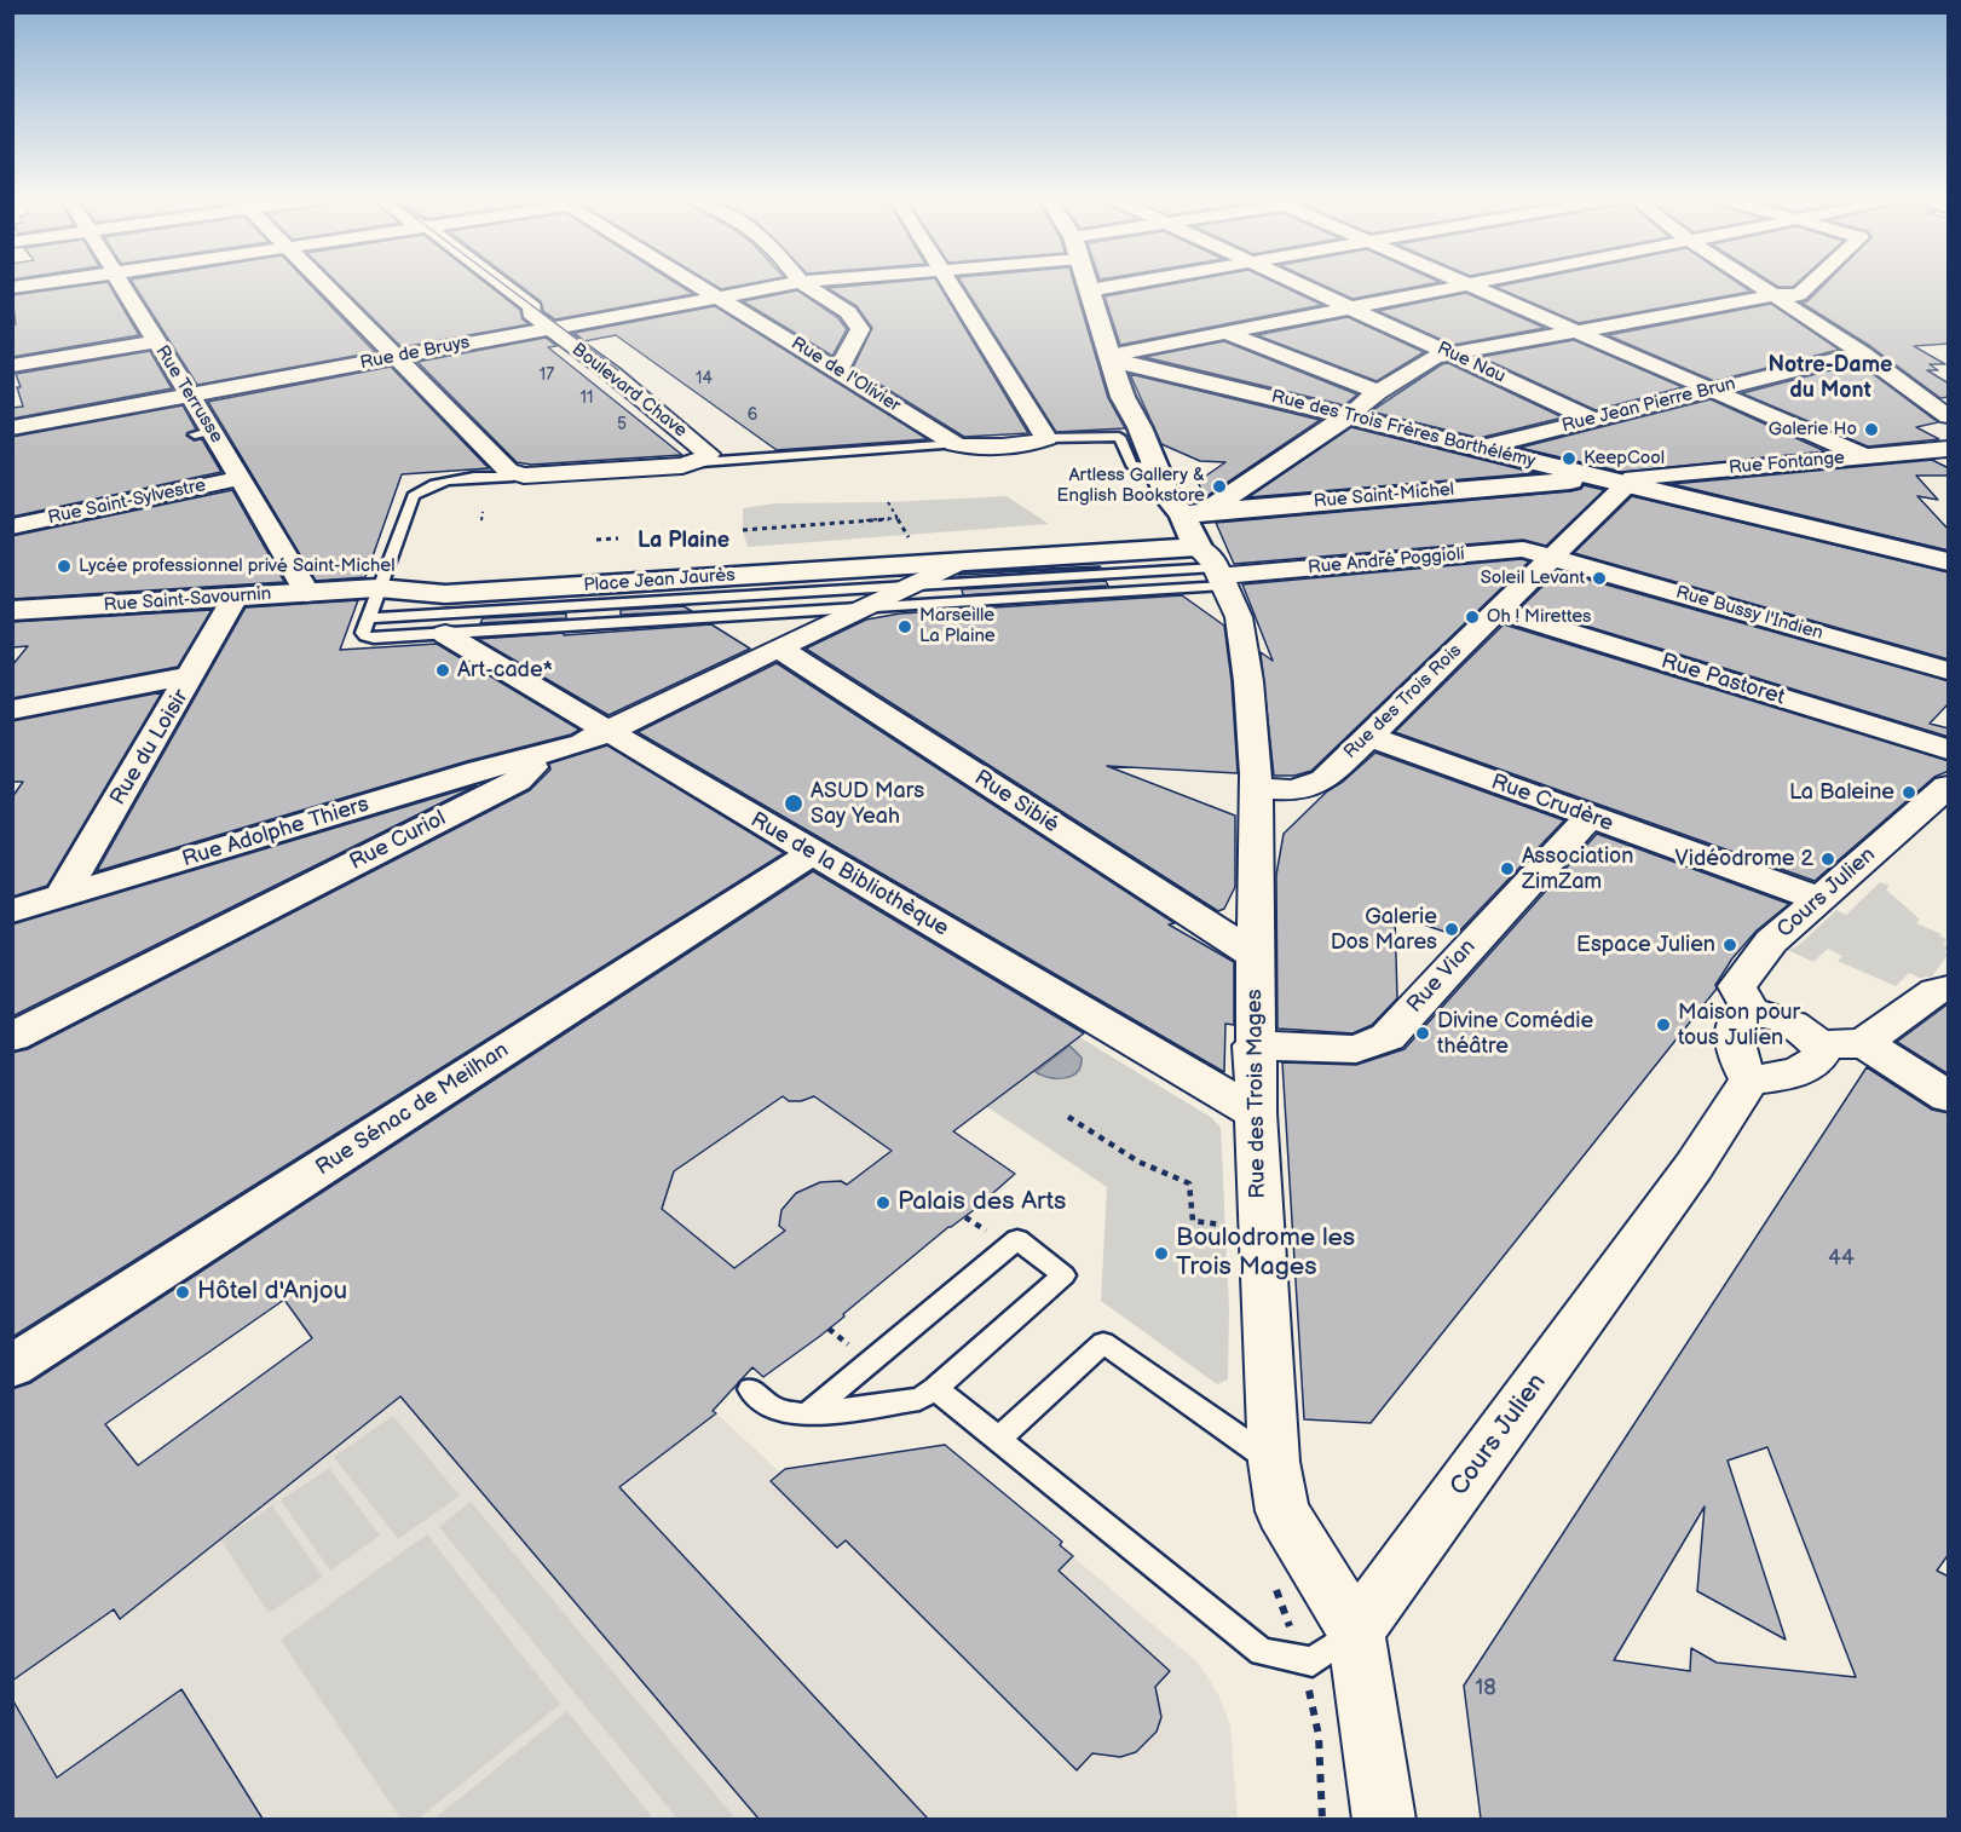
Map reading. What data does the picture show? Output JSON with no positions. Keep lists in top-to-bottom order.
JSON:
{
  "streets": {
    "street": [
      "Rue de Bruys",
      "Rue Nau",
      "Rue de l'Olivier",
      "Boulevard Chave",
      "Rue Terrusse",
      "Rue Jean Pierre Brun",
      "Rue des Trois Frères Barthélémy",
      "Rue Fontange",
      "Rue Saint-Michel",
      "Rue Saint-Sylvestre",
      "Rue André Poggioli",
      "Place Jean Jaurès",
      "Rue Saint-Savournin",
      "Rue Bussy l'Indien",
      "Rue Pastoret",
      "Rue des Trois Rois",
      "Rue du Loisir",
      "Rue Sibié",
      "Rue Crudère",
      "Rue Adolphe Thiers",
      "Rue Curiol",
      "Rue de la Bibliothèque",
      "Cours Julien",
      "Rue Vian",
      "Rue des Trois Mages",
      "Rue Sénac de Meilhan"
    ]
  },
  "crossings": [
    ["Rue de Bruys", "Rue de l'Olivier"],
    ["Rue de Bruys", "Boulevard Chave"],
    ["Rue de Bruys", "Rue Terrusse"],
    ["Rue Nau", "Rue Jean Pierre Brun"],
    ["Rue Terrusse", "Rue Saint-Sylvestre"],
    ["Rue Terrusse", "Rue Saint-Savournin"],
    ["Rue Jean Pierre Brun", "Rue des Trois Frères Barthélémy"],
    ["Rue des Trois Frères Barthélémy", "Rue Fontange"],
    ["Rue des Trois Frères Barthélémy", "Rue Saint-Michel"],
    ["Rue des Trois Frères Barthélémy", "Rue des Trois Rois"],
    ["Rue Fontange", "Rue des Trois Rois"],
    ["Rue André Poggioli", "Place Jean Jaurès"],
    ["Rue André Poggioli", "Rue Bussy l'Indien"],
    ["Rue André Poggioli", "Rue des Trois Rois"],
    ["Rue André Poggioli", "Rue des Trois Mages"],
    ["Place Jean Jaurès", "Rue Saint-Savournin"],
    ["Place Jean Jaurès", "Rue Sibié"],
    ["Place Jean Jaurès", "Rue des Trois Mages"],
    ["Rue Saint-Savournin", "Rue du Loisir"],
    ["Rue Bussy l'Indien", "Rue des Trois Rois"],
    ["Rue Pastoret", "Rue des Trois Rois"],
    ["Rue des Trois Rois", "Rue Crudère"],
    ["Rue des Trois Rois", "Rue des Trois Mages"],
    ["Rue du Loisir", "Rue Adolphe Thiers"],
    ["Rue Sibié", "Rue des Trois Mages"],
    ["Rue Crudère", "Cours Julien"],
    ["Rue Crudère", "Rue Vian"],
    ["Rue Adolphe Thiers", "Rue Curiol"],
    ["Rue de la Bibliothèque", "Rue des Trois Mages"],
    ["Rue de la Bibliothèque", "Rue Sénac de Meilhan"],
    ["Cours Julien", "Rue des Trois Mages"],
    ["Rue Vian", "Rue des Trois Mages"]
  ],
  "districts": ["Notre-Dame du Mont", "La Plaine"],
  "places": [
    "Galerie Ho",
    "KeepCool",
    "Artless Gallery & English Bookstore",
    "Lycée professionnel privé Saint-Michel",
    "Soleil Levant",
    "Oh ! Mirettes",
    "Marseille La Plaine",
    "Art-cade*",
    "La Baleine",
    "ASUD Mars Say Yeah",
    "Vidéodrome 2",
    "Association ZimZam",
    "Galerie Dos Mares",
    "Espace Julien",
    "Maison pour tous Julien",
    "Divine Comédie théâtre",
    "Palais des Arts",
    "Boulodrome les Trois Mages",
    "Hôtel d'Anjou"
  ],
  "house_numbers": [
    "17",
    "14",
    "11",
    "6",
    "5",
    "44",
    "18"
  ]
}
